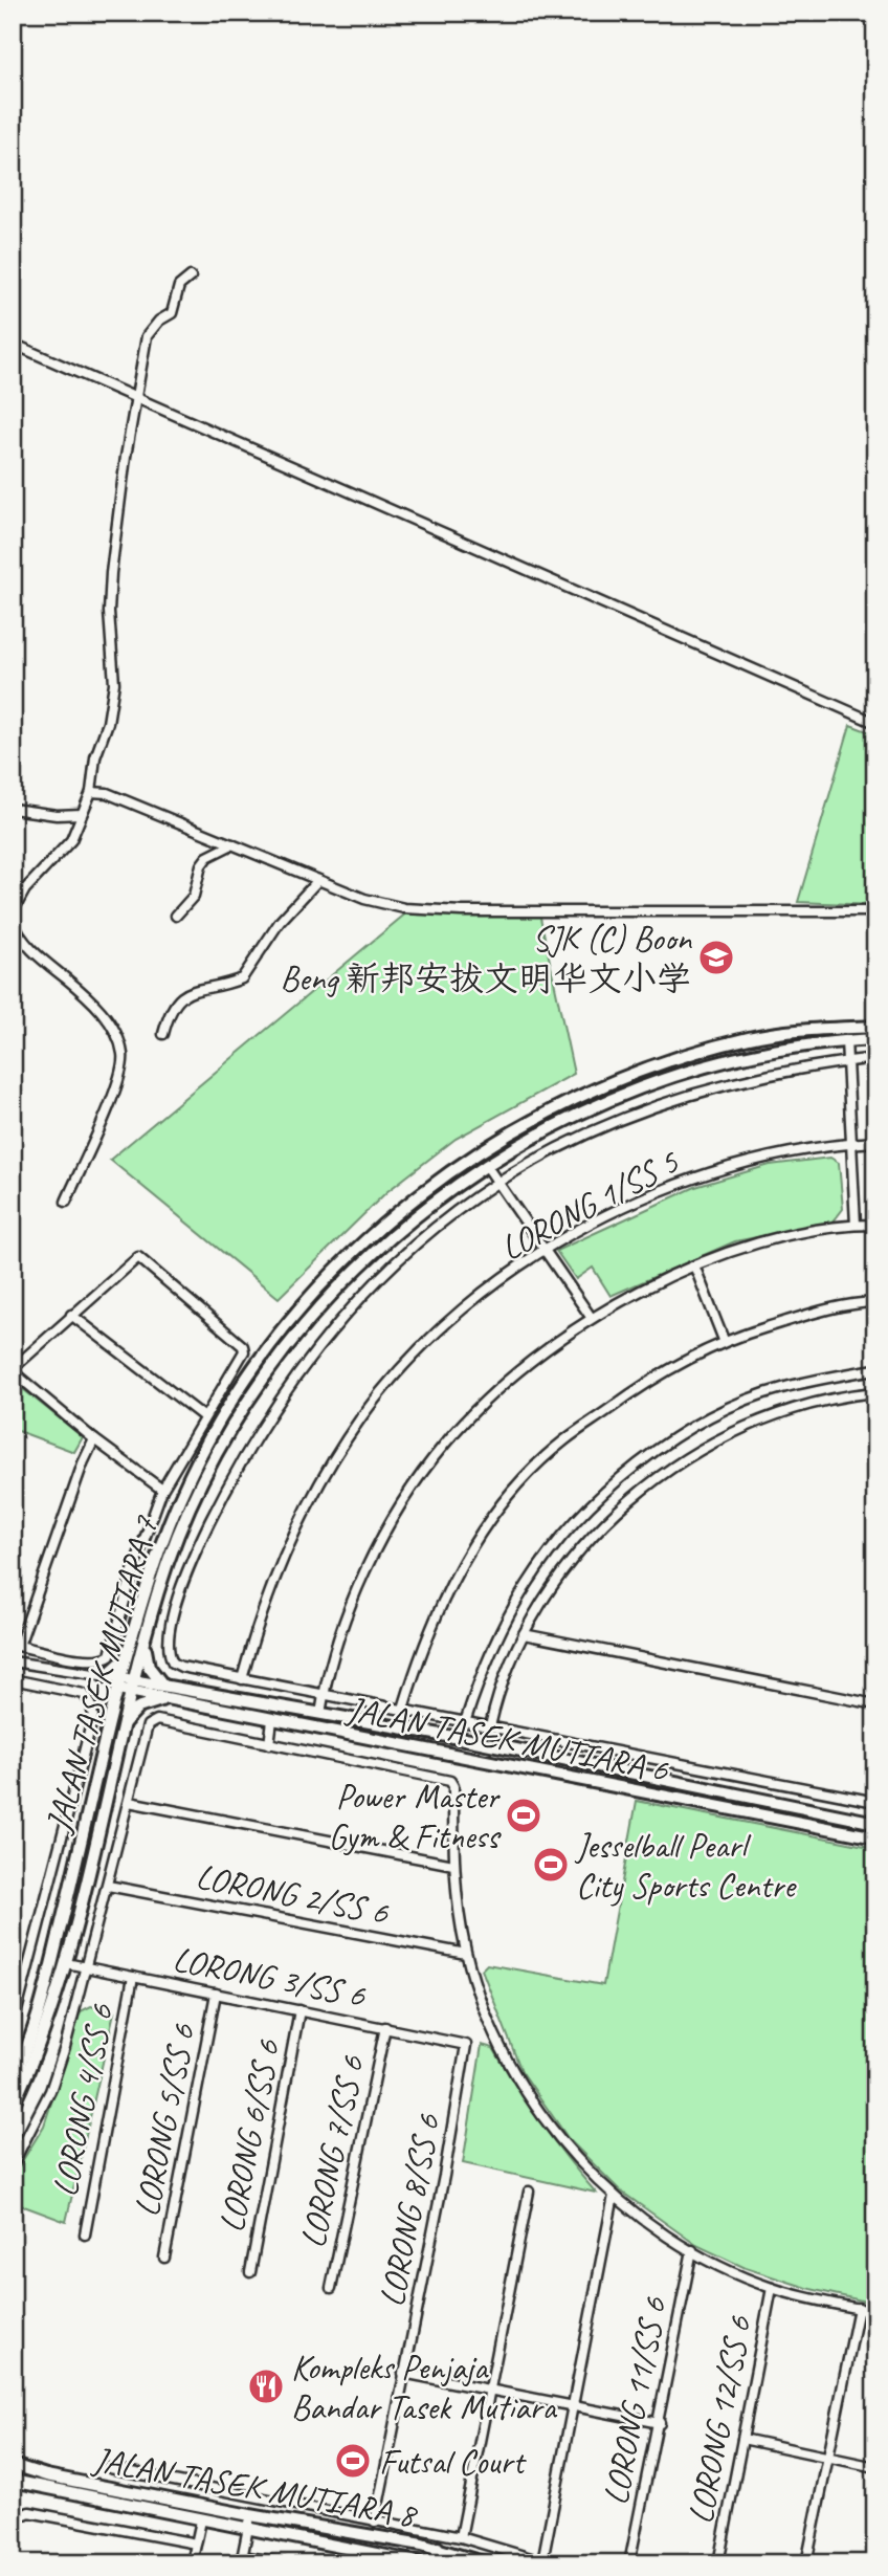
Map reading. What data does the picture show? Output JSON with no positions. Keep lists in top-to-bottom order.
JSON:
{
  "streets": {
    "street": [
      "LORONG 1/SS 5",
      "JALAN TASEK MUTIARA 7",
      "JALAN TASEK MUTIARA 6",
      "LORONG 2/SS 6",
      "LORONG 3/SS 6",
      "LORONG 4/SS 6",
      "LORONG 5/SS 6",
      "LORONG 6/SS 6",
      "LORONG 7/SS 6",
      "LORONG 8/SS 6",
      "LORONG 11/SS 6",
      "LORONG 12/SS 6",
      "JALAN TASEK MUTIARA 8"
    ]
  },
  "crossings": [
    ["LORONG 1/SS 5", "JALAN TASEK MUTIARA 7"],
    ["JALAN TASEK MUTIARA 7", "JALAN TASEK MUTIARA 6"],
    ["JALAN TASEK MUTIARA 6", "LORONG 2/SS 6"],
    ["JALAN TASEK MUTIARA 6", "LORONG 3/SS 6"],
    ["LORONG 3/SS 6", "LORONG 4/SS 6"],
    ["LORONG 3/SS 6", "LORONG 5/SS 6"],
    ["LORONG 3/SS 6", "LORONG 6/SS 6"],
    ["LORONG 3/SS 6", "LORONG 7/SS 6"],
    ["LORONG 3/SS 6", "LORONG 8/SS 6"],
    ["LORONG 8/SS 6", "JALAN TASEK MUTIARA 8"]
  ],
  "places": {
    "school or university": ["SJK (C) Boon Beng 新邦安拔文明华文小学"],
    "sports": ["Power Master Gym & Fitness", "Jesselball Pearl City Sports Centre", "Futsal Court"],
    "restaurant": ["Kompleks Penjaja Bandar Tasek Mutiara"]
  }
}
